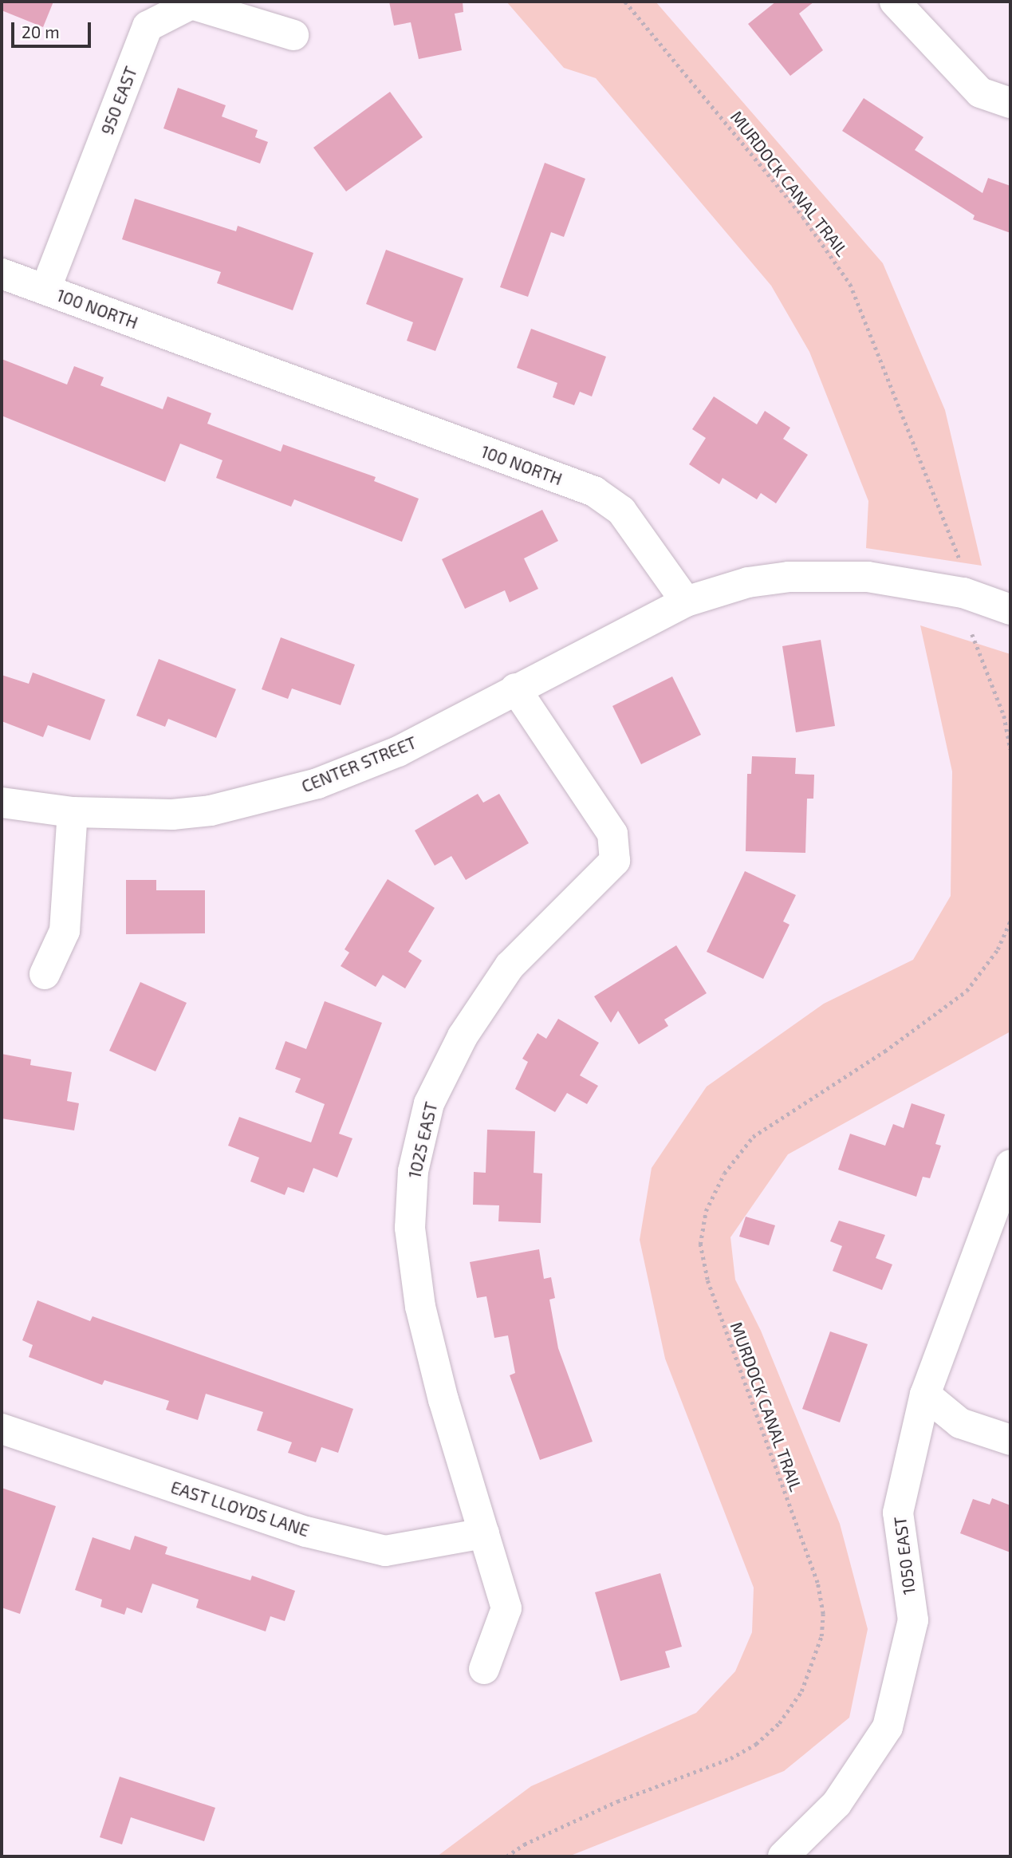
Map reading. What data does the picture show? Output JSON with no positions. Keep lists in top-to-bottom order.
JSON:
{
  "streets": {
    "street": [
      "950 EAST",
      "100 NORTH",
      "CENTER STREET",
      "1025 EAST",
      "EAST LLOYDS LANE",
      "1050 EAST"
    ],
    "path": ["MURDOCK CANAL TRAIL"]
  },
  "crossings": [
    ["950 EAST", "100 NORTH"],
    ["100 NORTH", "CENTER STREET"],
    ["CENTER STREET", "1025 EAST"],
    ["1025 EAST", "EAST LLOYDS LANE"]
  ],
  "scale_bar": "20 m"
}
